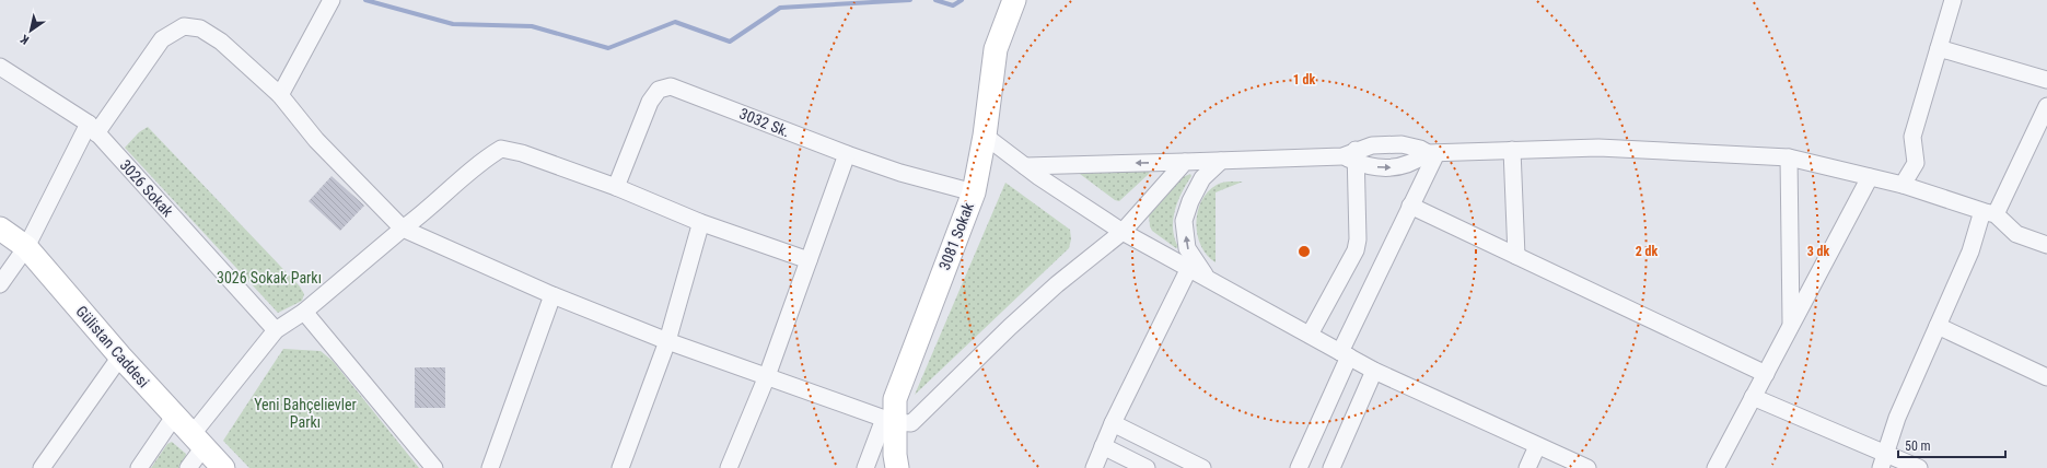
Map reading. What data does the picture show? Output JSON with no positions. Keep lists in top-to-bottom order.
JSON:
{
  "streets": {
    "street": [
      "3032 Sk.",
      "3026 Sokak",
      "3081 Sokak",
      "Gülistan Caddesi"
    ]
  },
  "crossings": [
    ["3032 Sk.", "3081 Sokak"]
  ],
  "parks": ["3026 Sokak Parkı", "Yeni Bahçelievler Parkı"],
  "scale_bar": "50 m",
  "north": "bottom left",
  "rings": ["1 dk", "2 dk", "3 dk"]
}
